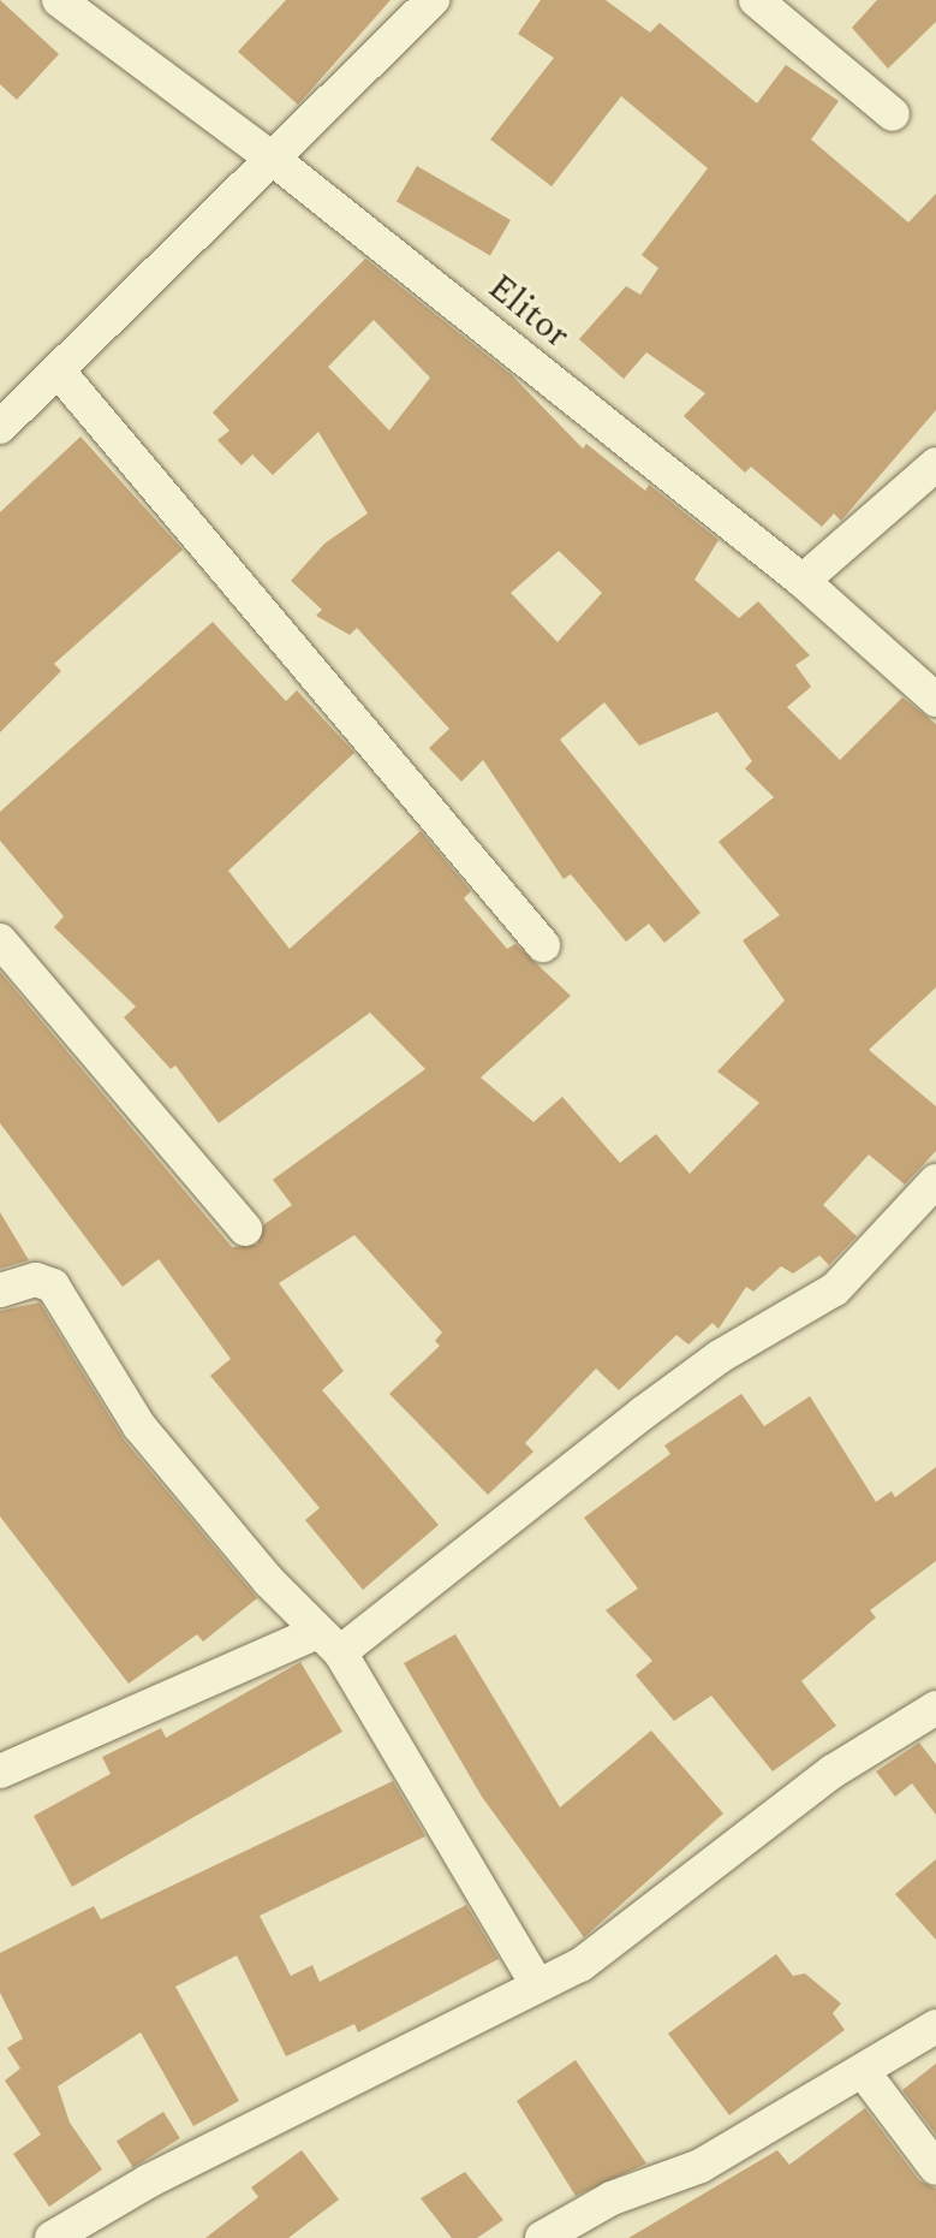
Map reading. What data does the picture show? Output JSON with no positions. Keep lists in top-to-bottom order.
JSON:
{
  "streets": {
    "street": ["Elitor"]
  }
}
